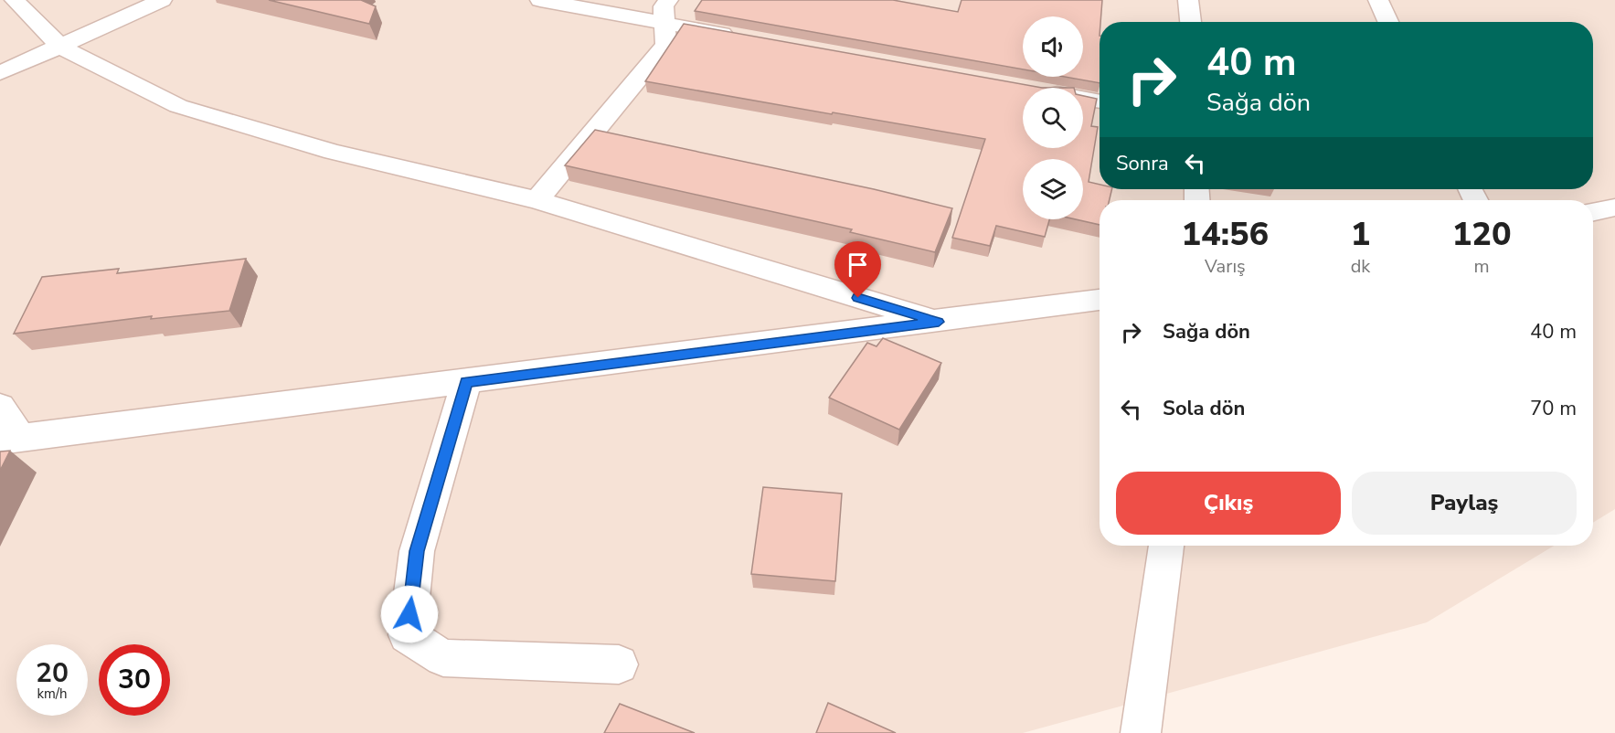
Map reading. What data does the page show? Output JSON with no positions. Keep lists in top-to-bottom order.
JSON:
{
  "page": {
    "turn": ["40 m", "Sağa dön"],
    "then": "Sonra",
    "eta": [
      "14:56",
      "Varış",
      "1",
      "dk",
      "120",
      "m"
    ],
    "list": [
      {
        "name": "Sağa dön",
        "value": "40 m"
      },
      {
        "name": "Sola dön",
        "value": "70 m"
      }
    ],
    "buttons": ["Çıkış", "Paylaş"],
    "speed": "20 km/h",
    "limit": "30"
  }
}
